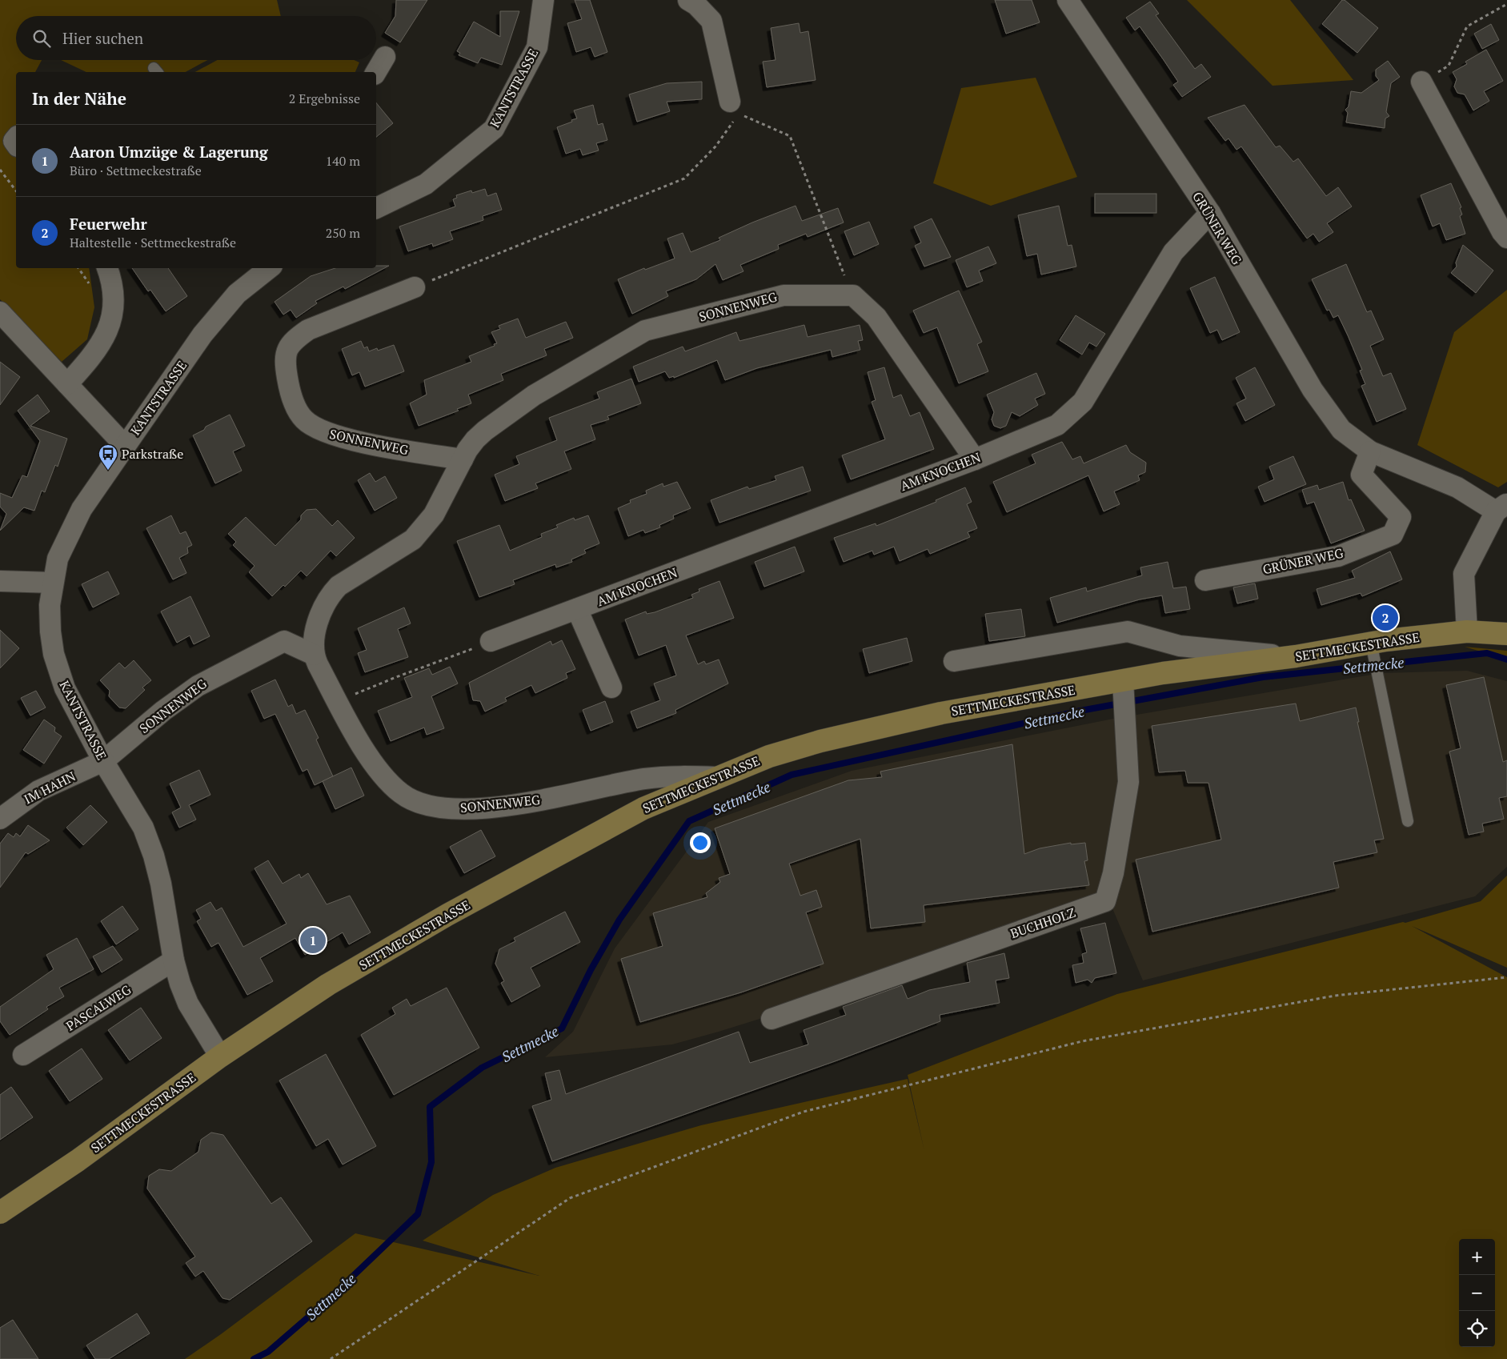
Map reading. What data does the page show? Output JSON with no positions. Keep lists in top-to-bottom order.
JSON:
{
  "streets": {
    "street": [
      "KANTSTRASSE",
      "GRÜNER WEG",
      "SONNENWEG",
      "AM KNOCHEN",
      "SETTMECKESTRASSE",
      "IM HAHN",
      "BUCHHOLZ",
      "PASCALWEG"
    ]
  },
  "crossings": [
    ["KANTSTRASSE", "SONNENWEG"],
    ["KANTSTRASSE", "SETTMECKESTRASSE"],
    ["KANTSTRASSE", "IM HAHN"],
    ["KANTSTRASSE", "PASCALWEG"],
    ["GRÜNER WEG", "AM KNOCHEN"],
    ["SONNENWEG", "SETTMECKESTRASSE"],
    ["SONNENWEG", "IM HAHN"],
    ["SETTMECKESTRASSE", "BUCHHOLZ"]
  ],
  "water": ["Settmecke"],
  "places": {
    "bus stop": ["Parkstraße"]
  },
  "page": {
    "search": "Hier suchen",
    "heading": ["In der Nähe", "2 Ergebnisse"],
    "list": [
      {
        "mark": "1",
        "name": "Aaron Umzüge & Lagerung",
        "note": "Büro · Settmeckestraße",
        "value": "140 m"
      },
      {
        "mark": "2",
        "name": "Feuerwehr",
        "note": "Haltestelle · Settmeckestraße",
        "value": "250 m"
      }
    ],
    "pins": ["2", "1"],
    "map_buttons": ["+", "−"]
  }
}
